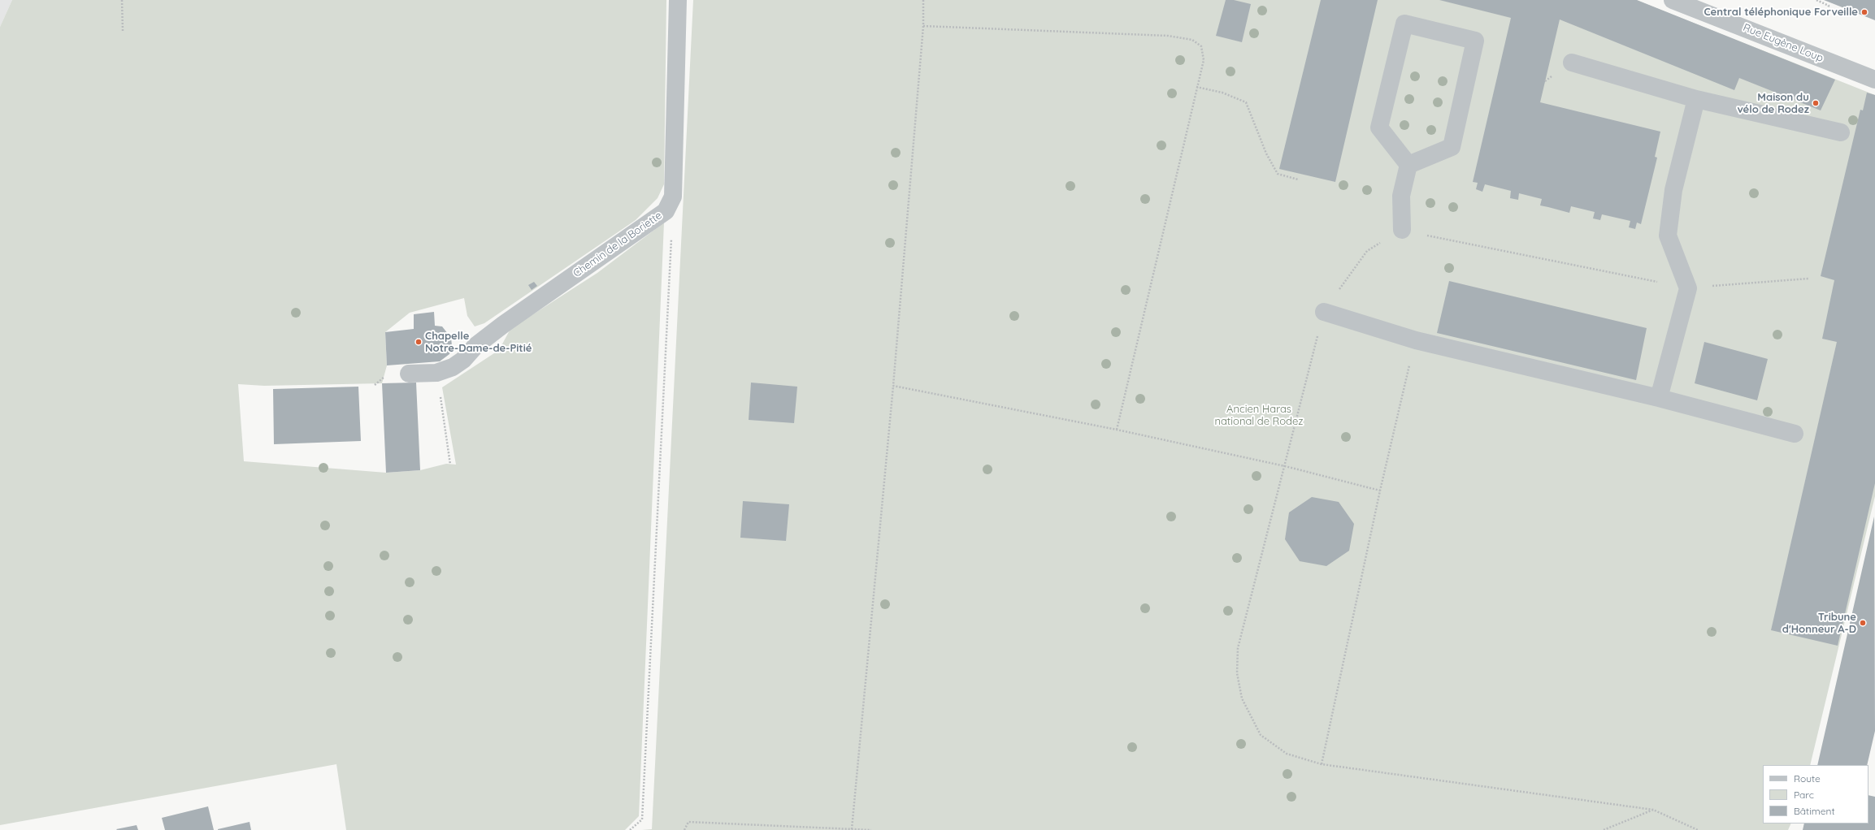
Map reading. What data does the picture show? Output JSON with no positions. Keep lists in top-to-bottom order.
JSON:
{
  "streets": {
    "street": ["Rue Eugène Loup", "Chemin de la Boriette"]
  },
  "parks": ["Ancien Haras national de Rodez"],
  "places": [
    "Central téléphonique Forveille",
    "Maison du vélo de Rodez",
    "Chapelle Notre-Dame-de-Pitié",
    "Tribune d'Honneur A-D"
  ],
  "legend": ["Route", "Parc", "Bâtiment"]
}
